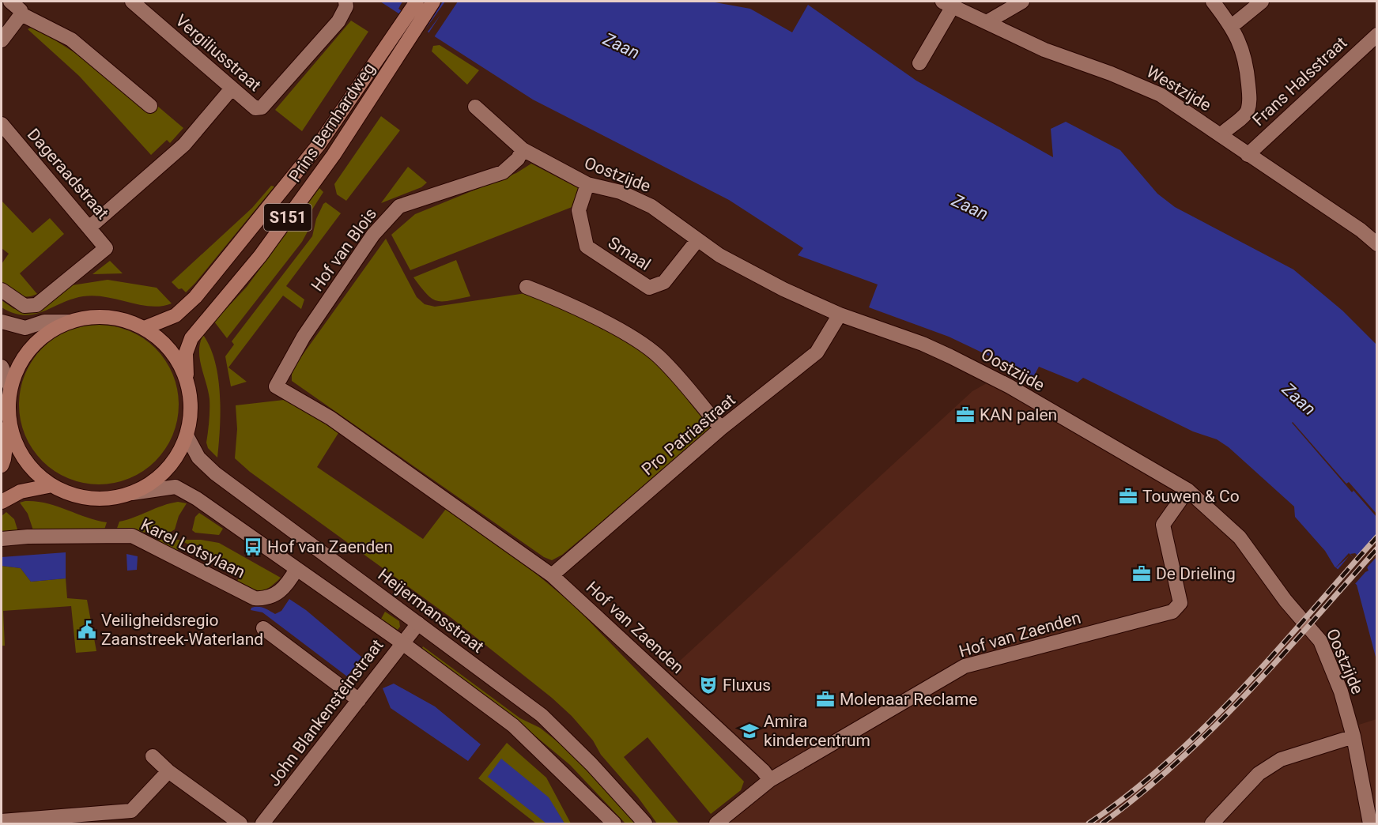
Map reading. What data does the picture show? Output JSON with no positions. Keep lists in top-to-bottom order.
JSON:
{
  "streets": {
    "main road": ["Prins Bernhardweg", "S151"],
    "street": [
      "Vergiliusstraat",
      "Frans Halsstraat",
      "Westzijde",
      "Dageraadstraat",
      "Oostzijde",
      "Hof van Blois",
      "Smaal",
      "Pro Patriastraat",
      "Karel Lotsylaan",
      "Heijermansstraat",
      "Hof van Zaenden",
      "John Blankensteinstraat"
    ]
  },
  "crossings": [
    ["Frans Halsstraat", "Westzijde"],
    ["Prins Bernhardweg", "S151"],
    ["Oostzijde", "Hof van Blois"],
    ["Oostzijde", "Smaal"],
    ["Oostzijde", "Pro Patriastraat"],
    ["Oostzijde", "Hof van Zaenden"],
    ["S151", "Heijermansstraat"],
    ["Hof van Blois", "Hof van Zaenden"],
    ["Pro Patriastraat", "Hof van Zaenden"],
    ["Heijermansstraat", "John Blankensteinstraat"]
  ],
  "water": ["Zaan"],
  "places": {
    "office": [
      "KAN palen",
      "Touwen & Co",
      "De Drieling",
      "Molenaar Reclame"
    ],
    "bus stop": ["Hof van Zaenden"],
    "public building": ["Veiligheidsregio Zaanstreek-Waterland"],
    "theatre": ["Fluxus"],
    "school or university": ["Amira kindercentrum"]
  }
}
